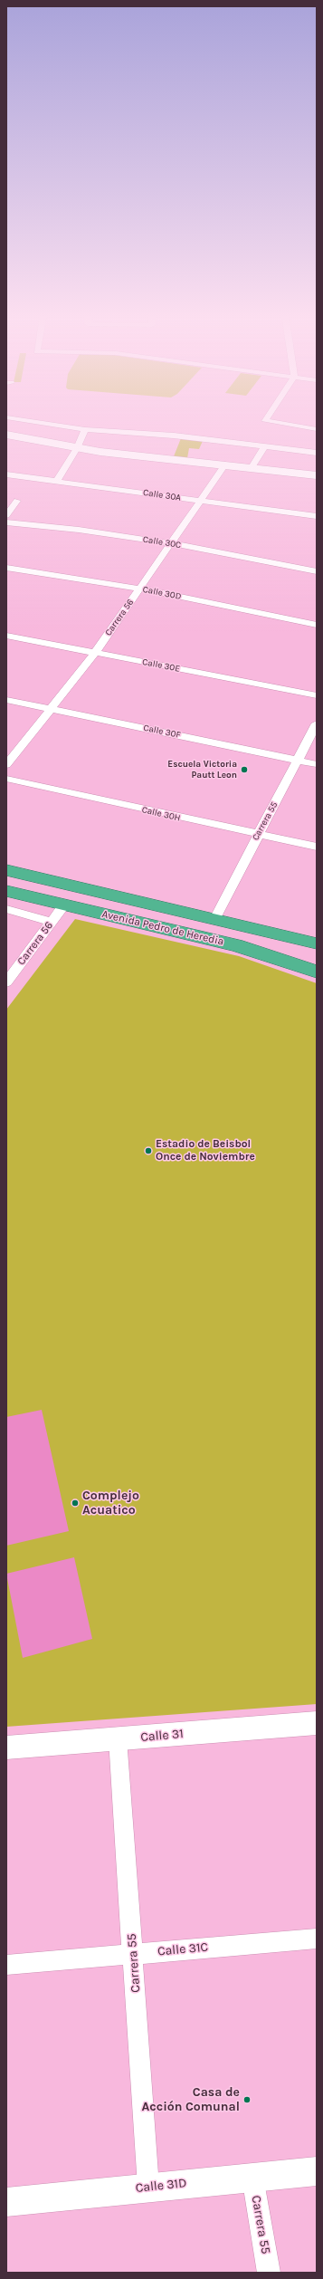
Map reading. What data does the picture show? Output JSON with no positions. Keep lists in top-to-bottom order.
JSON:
{
  "streets": {
    "highway": ["Avenida Pedro de Heredia"],
    "street": [
      "Calle 30A",
      "Calle 30C",
      "Calle 30D",
      "Carrera 56",
      "Calle 30E",
      "Calle 30F",
      "Calle 30H",
      "Carrera 55",
      "Calle 31",
      "Calle 31C",
      "Calle 31D"
    ]
  },
  "crossings": [
    ["Calle 30A", "Carrera 56"],
    ["Calle 30C", "Carrera 56"],
    ["Calle 30D", "Carrera 56"],
    ["Carrera 56", "Calle 30E"],
    ["Carrera 56", "Calle 30F"],
    ["Carrera 56", "Avenida Pedro de Heredia"],
    ["Calle 30F", "Carrera 55"],
    ["Calle 30H", "Carrera 55"],
    ["Carrera 55", "Avenida Pedro de Heredia"],
    ["Carrera 55", "Calle 31"],
    ["Carrera 55", "Calle 31C"],
    ["Carrera 55", "Calle 31D"]
  ],
  "places": [
    "Escuela Victoria Pautt Leon",
    "Estadio de Beisbol Once de Noviembre",
    "Complejo Acuatico",
    "Casa de Acción Comunal"
  ]
}
